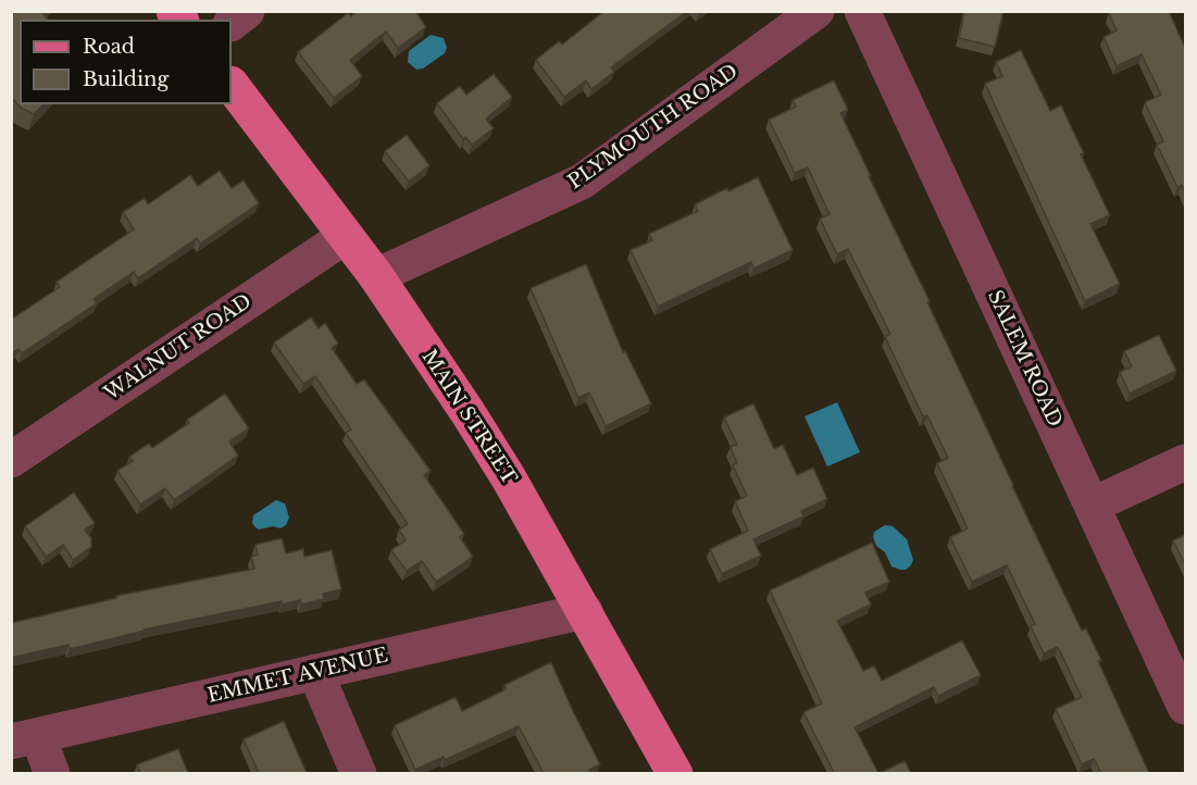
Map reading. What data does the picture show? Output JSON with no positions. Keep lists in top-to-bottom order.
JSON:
{
  "streets": {
    "main road": ["MAIN STREET"],
    "street": [
      "PLYMOUTH ROAD",
      "WALNUT ROAD",
      "SALEM ROAD",
      "EMMET AVENUE"
    ]
  },
  "crossings": [
    ["PLYMOUTH ROAD", "MAIN STREET"],
    ["WALNUT ROAD", "MAIN STREET"],
    ["MAIN STREET", "EMMET AVENUE"]
  ],
  "legend": ["Road", "Building"]
}
